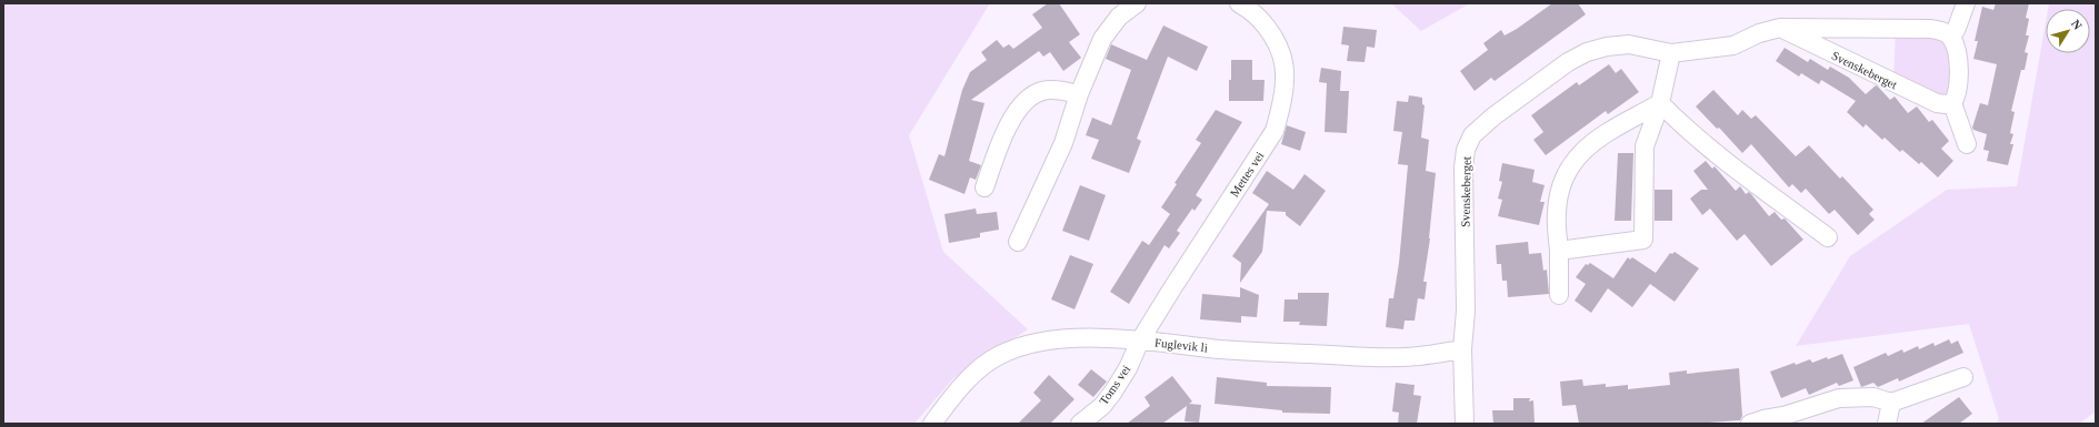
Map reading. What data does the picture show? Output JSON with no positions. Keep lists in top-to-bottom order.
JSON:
{
  "streets": {
    "street": [
      "Svenskeberget",
      "Mettes vei",
      "Fuglevik li",
      "Toms vei"
    ]
  },
  "crossings": [
    ["Svenskeberget", "Fuglevik li"],
    ["Mettes vei", "Fuglevik li"],
    ["Mettes vei", "Toms vei"],
    ["Fuglevik li", "Toms vei"]
  ],
  "north": "top right"
}
